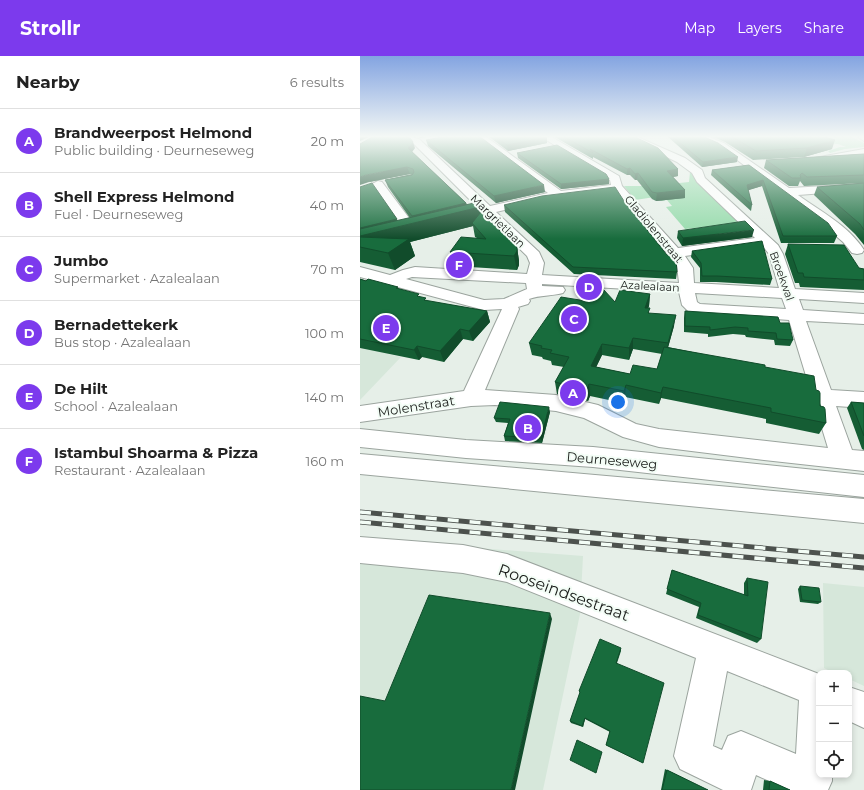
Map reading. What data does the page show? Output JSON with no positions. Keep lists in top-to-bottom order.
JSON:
{
  "streets": {
    "street": [
      "Margrietlaan",
      "Gladiolenstraat",
      "Broekwal",
      "Azalealaan",
      "Molenstraat",
      "Deurneseweg",
      "Rooseindsestraat"
    ]
  },
  "crossings": [
    ["Margrietlaan", "Azalealaan"],
    ["Gladiolenstraat", "Azalealaan"],
    ["Broekwal", "Azalealaan"],
    ["Broekwal", "Deurneseweg"],
    ["Molenstraat", "Deurneseweg"]
  ],
  "page": {
    "header": "Strollr",
    "nav": ["Map", "Layers", "Share"],
    "heading": ["Nearby", "6 results"],
    "list": [
      {
        "mark": "A",
        "name": "Brandweerpost Helmond",
        "note": "Public building · Deurneseweg",
        "value": "20 m"
      },
      {
        "mark": "B",
        "name": "Shell Express Helmond",
        "note": "Fuel · Deurneseweg",
        "value": "40 m"
      },
      {
        "mark": "C",
        "name": "Jumbo",
        "note": "Supermarket · Azalealaan",
        "value": "70 m"
      },
      {
        "mark": "D",
        "name": "Bernadettekerk",
        "note": "Bus stop · Azalealaan",
        "value": "100 m"
      },
      {
        "mark": "E",
        "name": "De Hilt",
        "note": "School · Azalealaan",
        "value": "140 m"
      },
      {
        "mark": "F",
        "name": "Istambul Shoarma & Pizza",
        "note": "Restaurant · Azalealaan",
        "value": "160 m"
      }
    ],
    "pins": [
      "F",
      "D",
      "C",
      "E",
      "A",
      "B"
    ],
    "map_buttons": ["+", "−"]
  }
}
